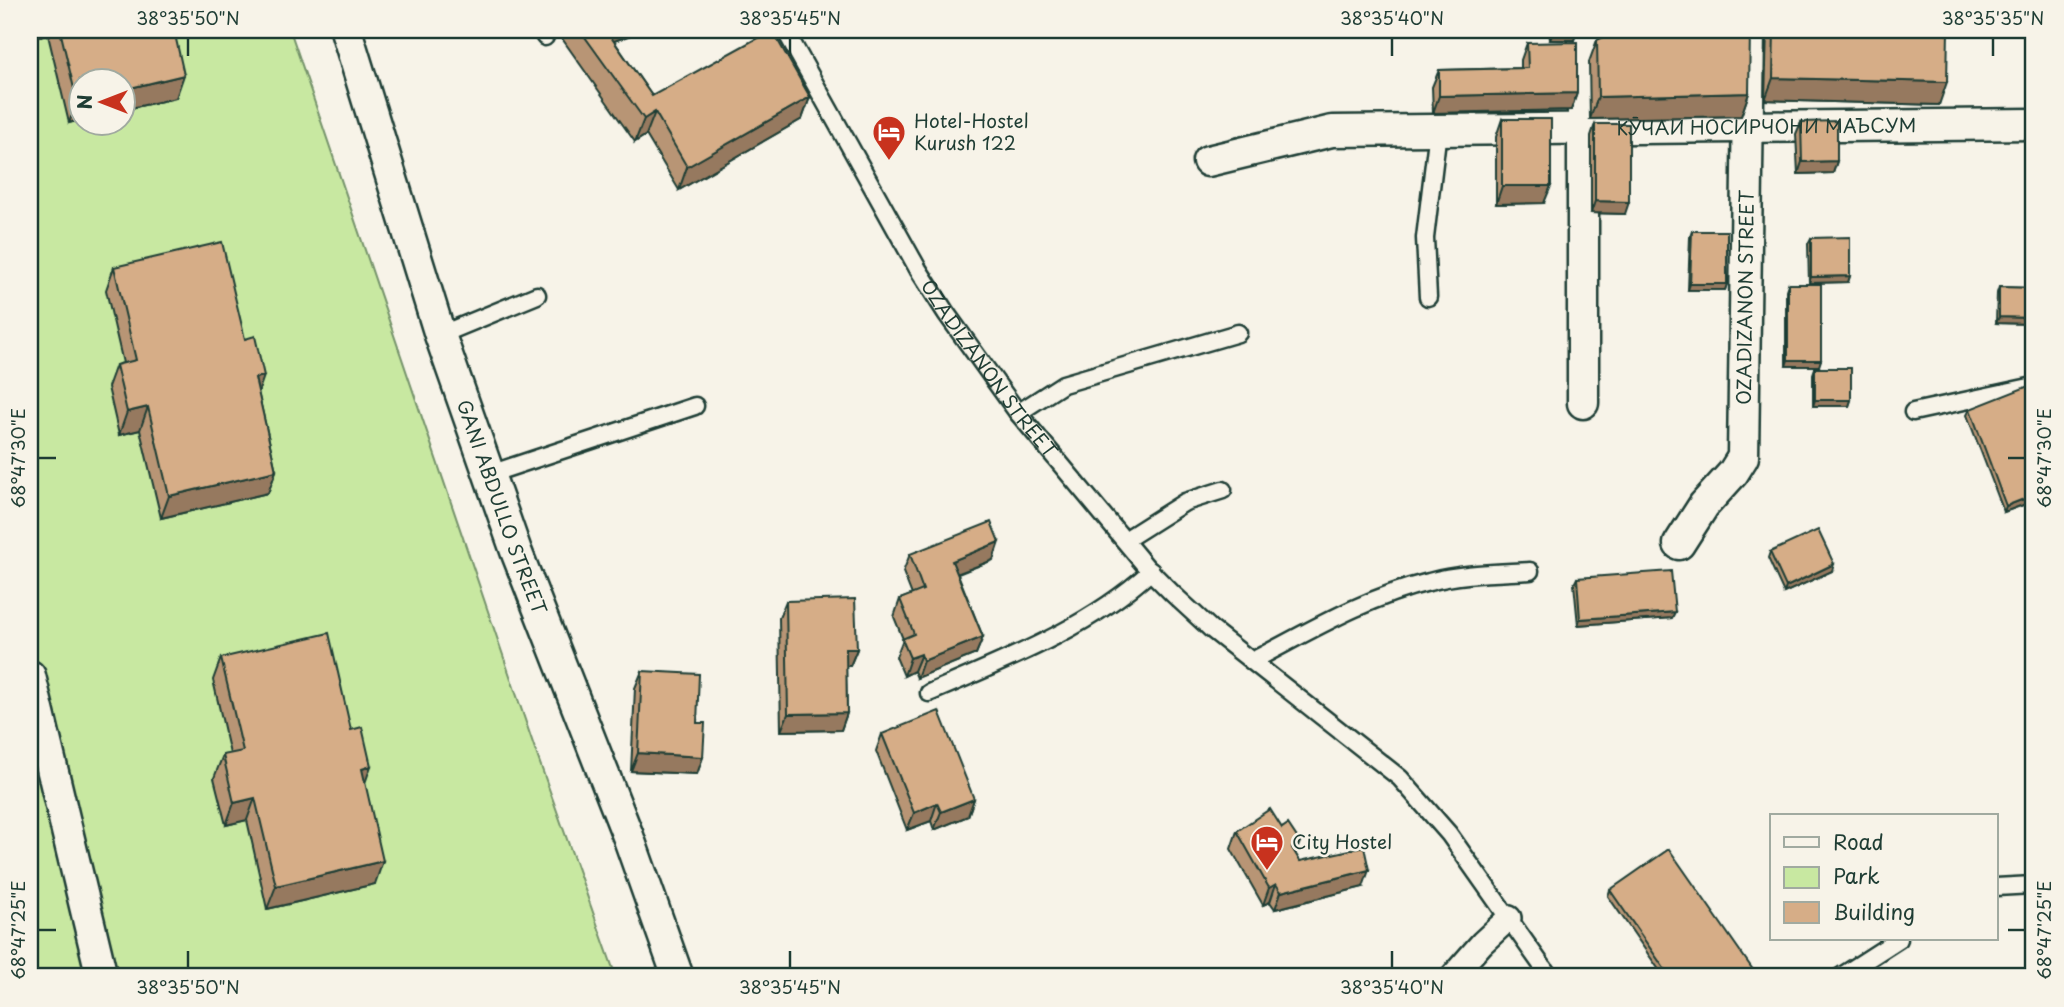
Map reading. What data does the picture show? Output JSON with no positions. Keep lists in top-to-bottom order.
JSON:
{
  "streets": {
    "street": ["КӮЧАИ НОСИРЧОНИ МАЪСУМ", "OZADIZANON STREET", "GANI ABDULLO STREET"]
  },
  "crossings": [
    ["КӮЧАИ НОСИРЧОНИ МАЪСУМ", "OZADIZANON STREET"]
  ],
  "places": {
    "hotel": ["Hotel-Hostel Kurush 122", "City Hostel"]
  },
  "legend": ["Road", "Park", "Building"],
  "north": "left",
  "coordinates": [
    "38°35'50\"N",
    "38°35'45\"N",
    "38°35'40\"N",
    "38°35'35\"N",
    "68°47'30\"E",
    "68°47'25\"E"
  ]
}
